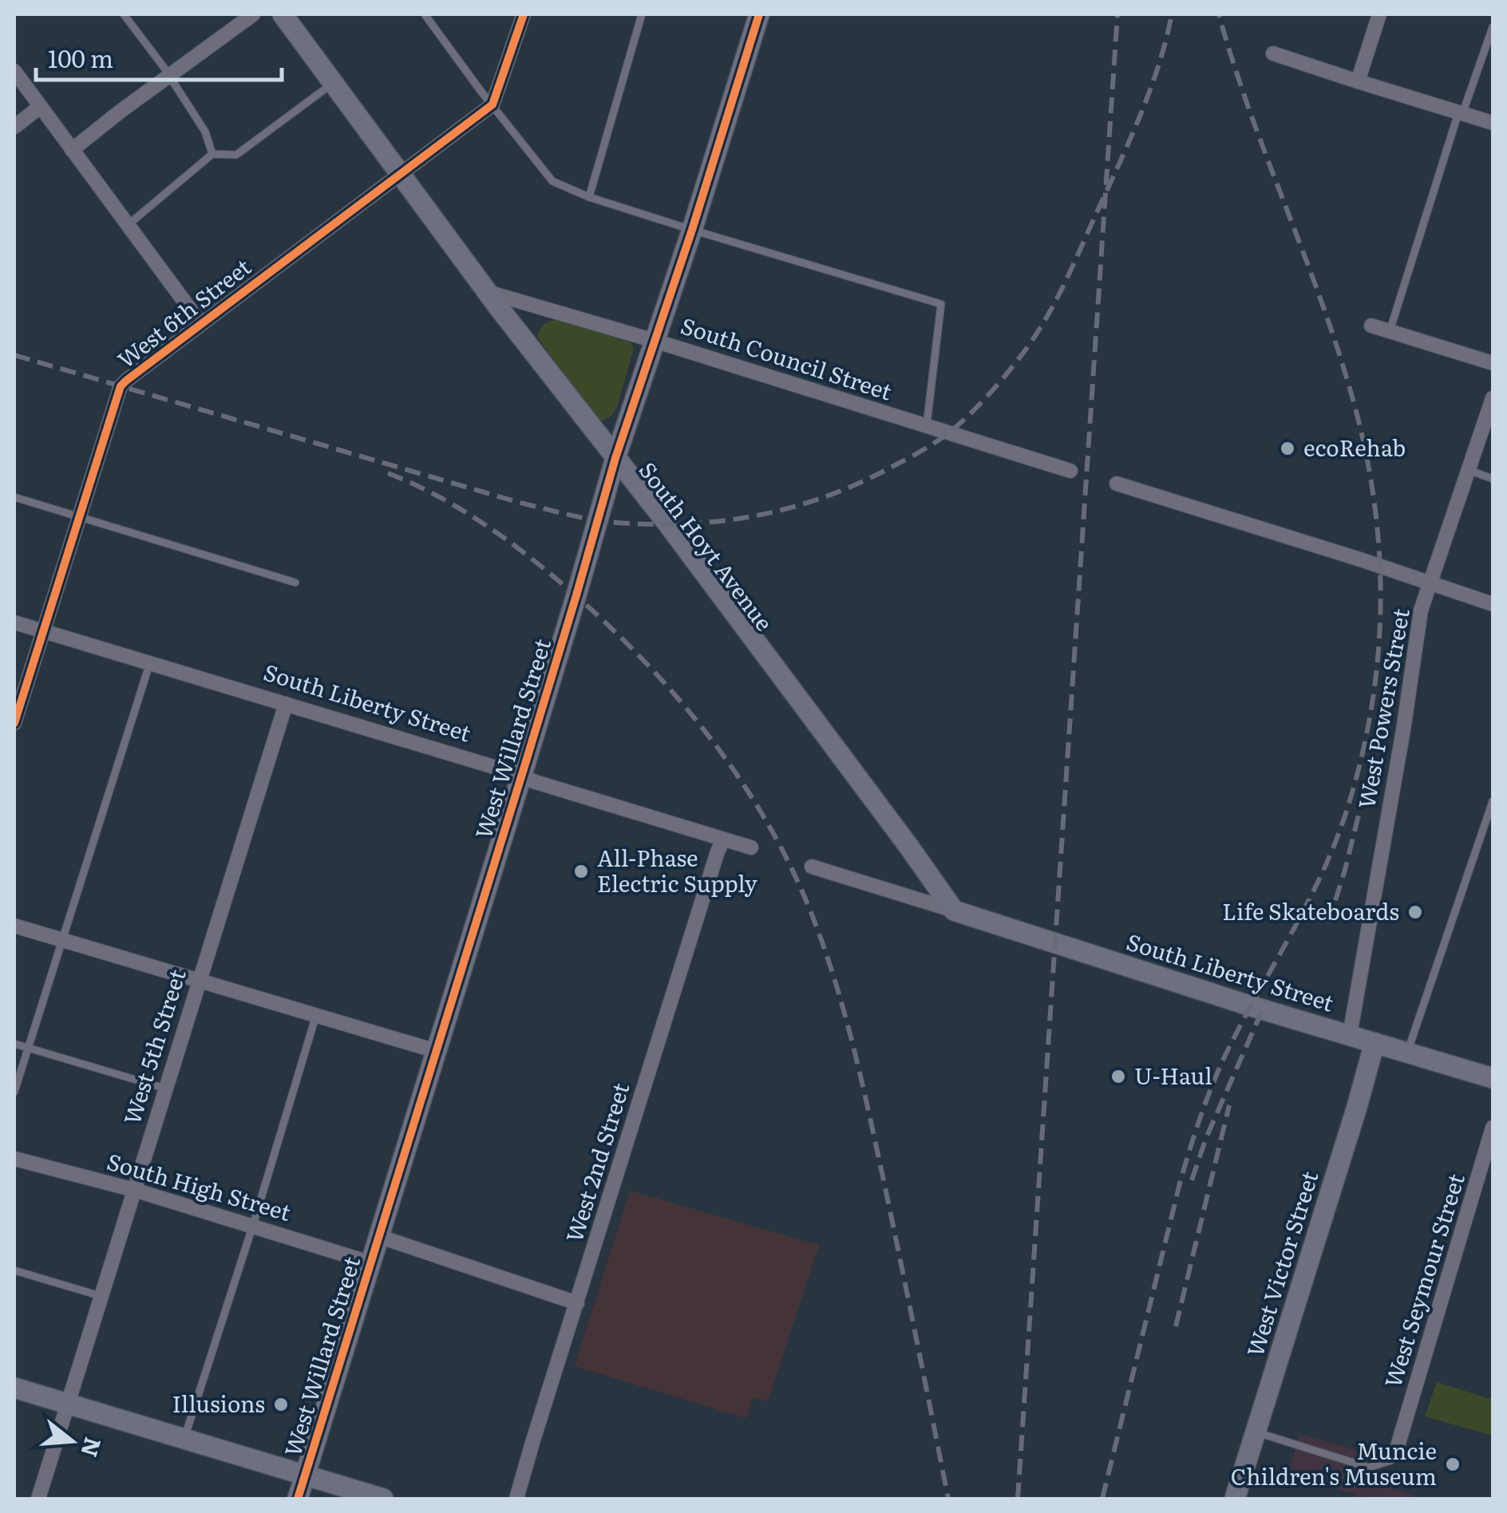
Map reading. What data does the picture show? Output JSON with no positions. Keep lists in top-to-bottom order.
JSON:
{
  "streets": {
    "main road": [
      "South Hoyt Avenue",
      "South Liberty Street",
      "West Willard Street",
      "West Victor Street"
    ],
    "street": [
      "West 6th Street",
      "South Council Street",
      "West Powers Street",
      "West 5th Street",
      "West 2nd Street",
      "South High Street",
      "West Seymour Street"
    ]
  },
  "crossings": [
    ["West 6th Street", "South Hoyt Avenue"],
    ["West 6th Street", "South Liberty Street"],
    ["South Council Street", "South Hoyt Avenue"],
    ["South Council Street", "West Willard Street"],
    ["South Hoyt Avenue", "South Liberty Street"],
    ["South Hoyt Avenue", "West Willard Street"],
    ["South Liberty Street", "West Powers Street"],
    ["South Liberty Street", "West Willard Street"],
    ["South Liberty Street", "West 5th Street"],
    ["South Liberty Street", "West 2nd Street"],
    ["South Liberty Street", "West Victor Street"],
    ["West Willard Street", "South High Street"],
    ["West 5th Street", "South High Street"]
  ],
  "places": [
    "ecoRehab",
    "All-Phase Electric Supply",
    "Life Skateboards",
    "U-Haul",
    "Illusions",
    "Muncie Children's Museum"
  ],
  "scale_bar": "100 m",
  "north": "right"
}
